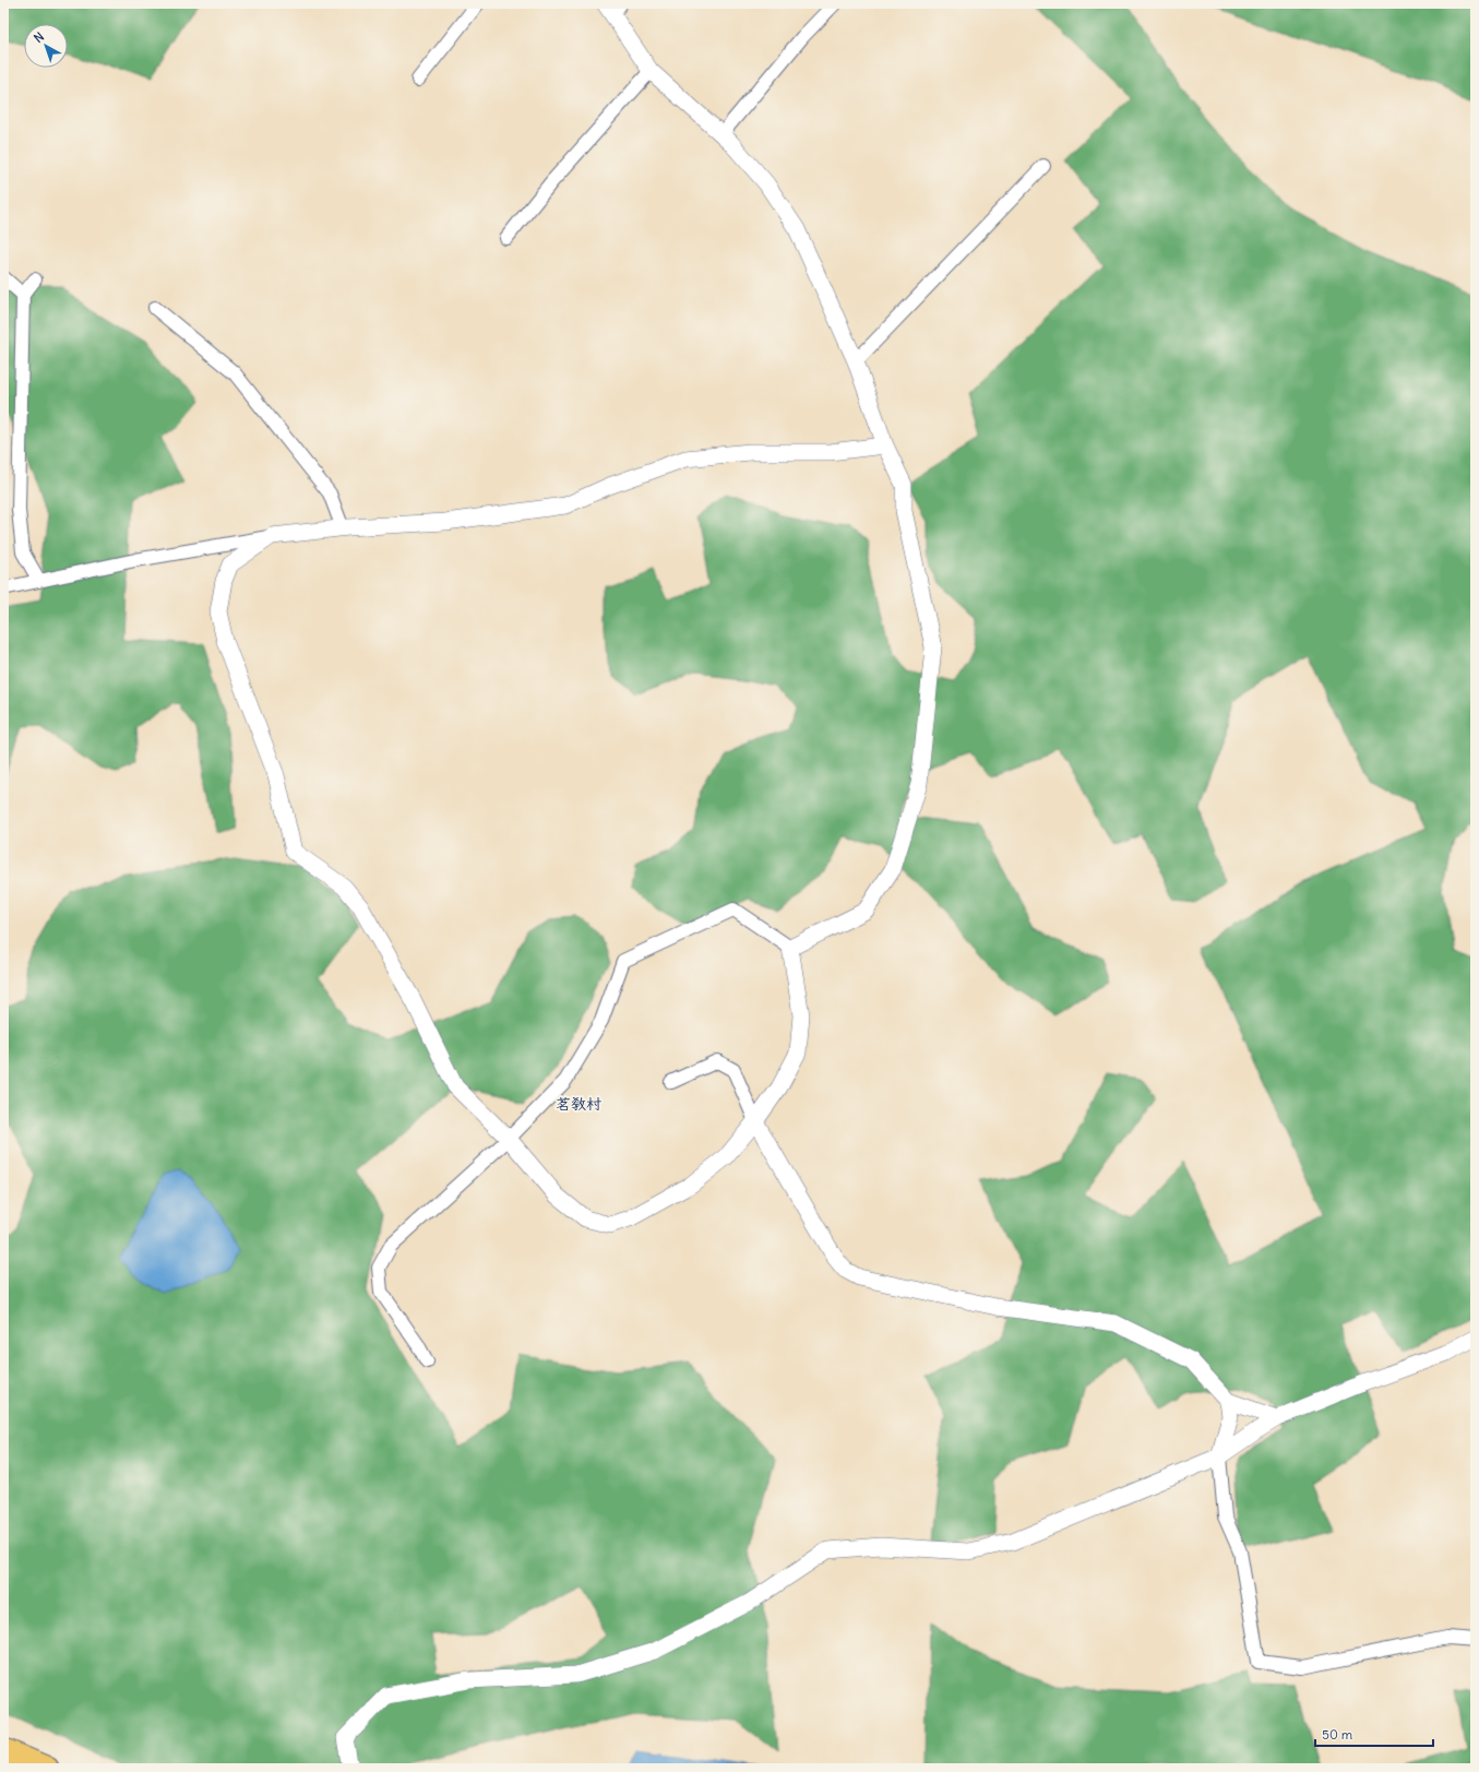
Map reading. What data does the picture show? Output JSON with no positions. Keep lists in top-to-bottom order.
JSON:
{
  "districts": ["茗教村"],
  "scale_bar": "50 m",
  "north": "top left"
}
